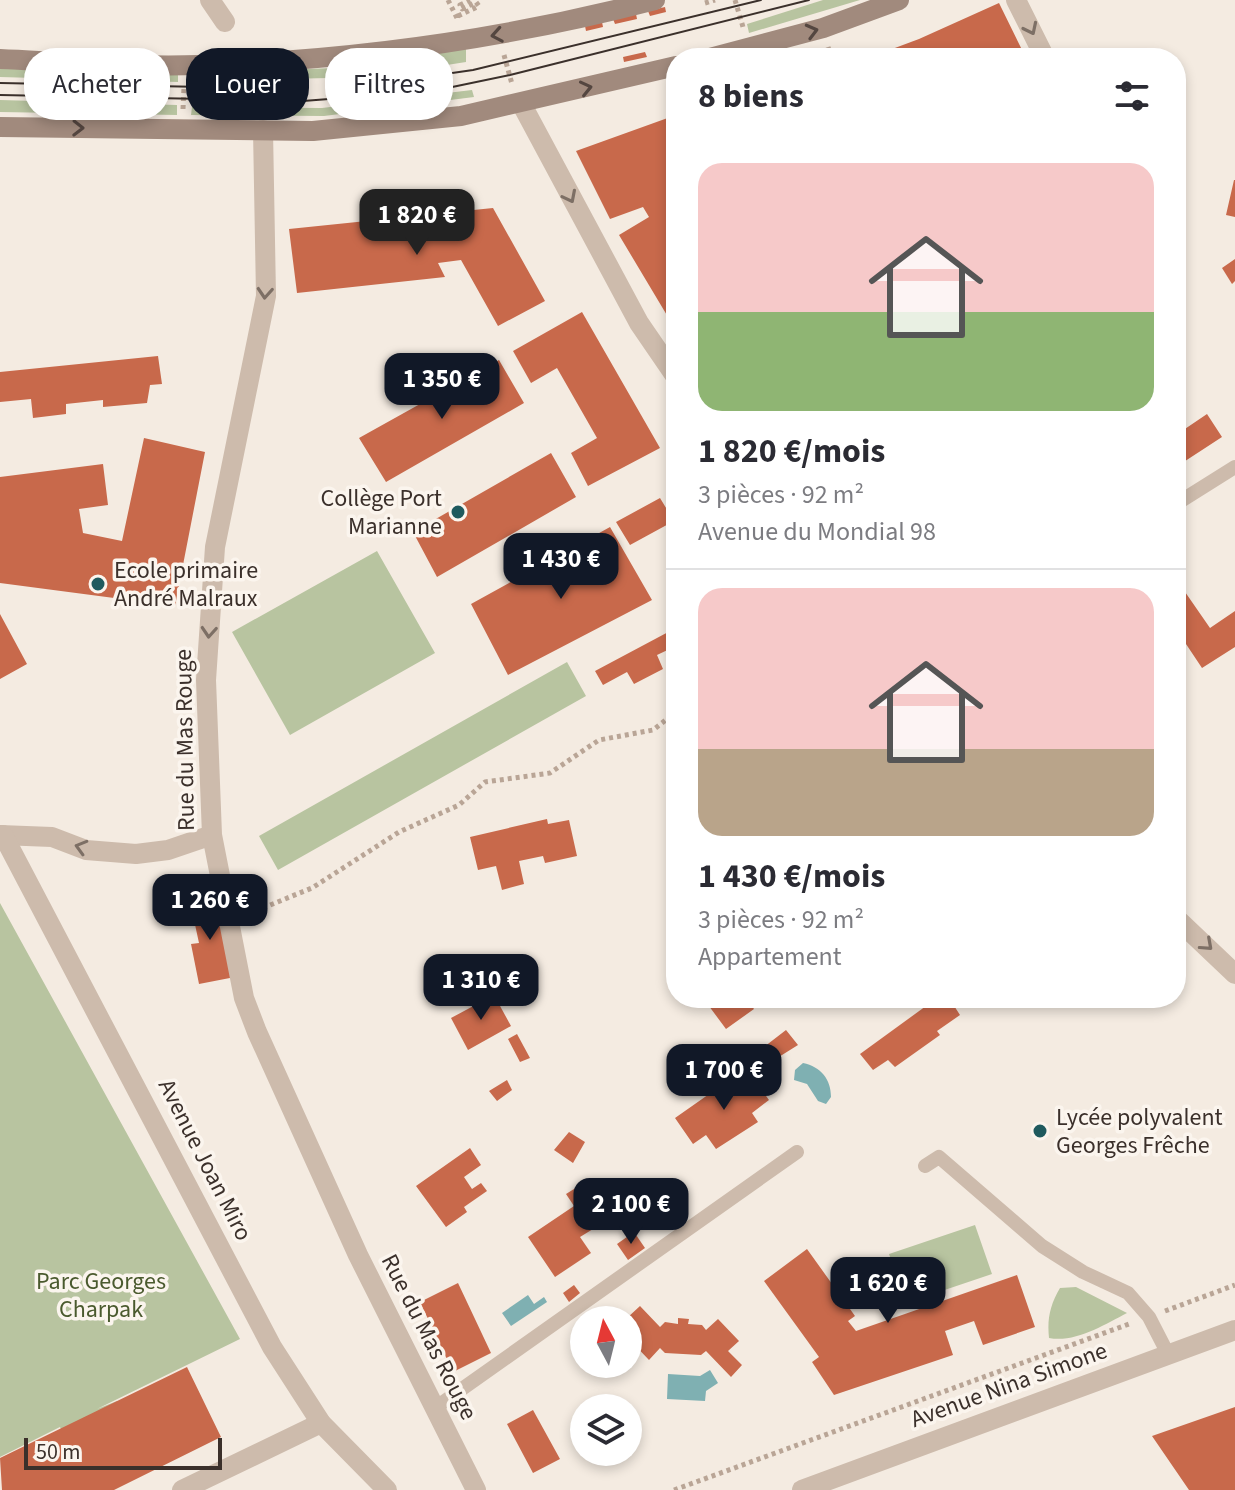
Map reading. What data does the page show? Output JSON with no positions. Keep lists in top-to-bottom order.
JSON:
{
  "streets": {
    "street": ["Rue du Mas Rouge", "Avenue Joan Miro", "Avenue Nina Simone"]
  },
  "one_way": ["Rue du Mas Rouge"],
  "parks": ["Parc Georges Charpak"],
  "places": ["Collège Port Marianne", "Ecole primaire André Malraux", "Lycée polyvalent Georges Frêche"],
  "scale_bar": "50 m",
  "north": "top",
  "page": {
    "chip": ["Acheter", "Louer", "Filtres"],
    "heading": "8 biens",
    "list": [
      {
        "name": "1 820 €/mois",
        "note": "3 pièces · 92 m² · Avenue du Mondial 98"
      },
      {
        "name": "1 430 €/mois",
        "note": "3 pièces · 92 m² · Appartement"
      }
    ],
    "price": [
      "1 820 €",
      "1 350 €",
      "1 430 €",
      "1 260 €",
      "1 310 €",
      "1 700 €",
      "2 100 €",
      "1 620 €"
    ],
    "scale": "50 m"
  }
}
